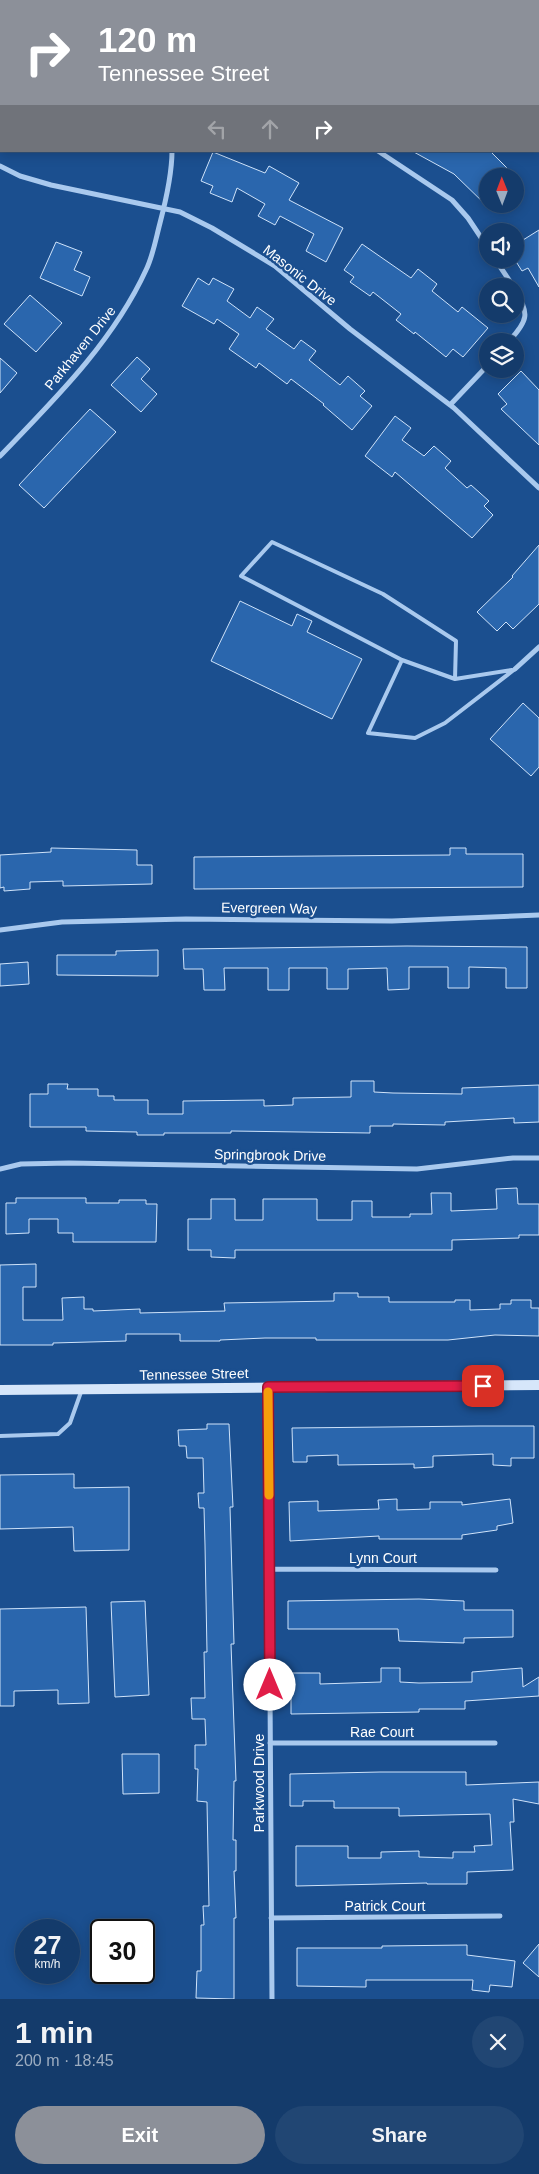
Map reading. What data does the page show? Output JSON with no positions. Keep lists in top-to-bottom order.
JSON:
{
  "streets": {
    "main road": ["Tennessee Street"],
    "street": [
      "Masonic Drive",
      "Parkhaven Drive",
      "Evergreen Way",
      "Springbrook Drive",
      "Lynn Court",
      "Rae Court",
      "Parkwood Drive",
      "Patrick Court"
    ]
  },
  "crossings": [
    ["Masonic Drive", "Parkhaven Drive"],
    ["Tennessee Street", "Parkwood Drive"],
    ["Lynn Court", "Parkwood Drive"],
    ["Rae Court", "Parkwood Drive"],
    ["Parkwood Drive", "Patrick Court"]
  ],
  "north": "top",
  "page": {
    "turn": ["120 m", "Tennessee Street"],
    "speed": "27 km/h",
    "limit": "30",
    "heading": ["1 min", "200 m · 18:45"],
    "buttons": ["Exit", "Share"]
  }
}
